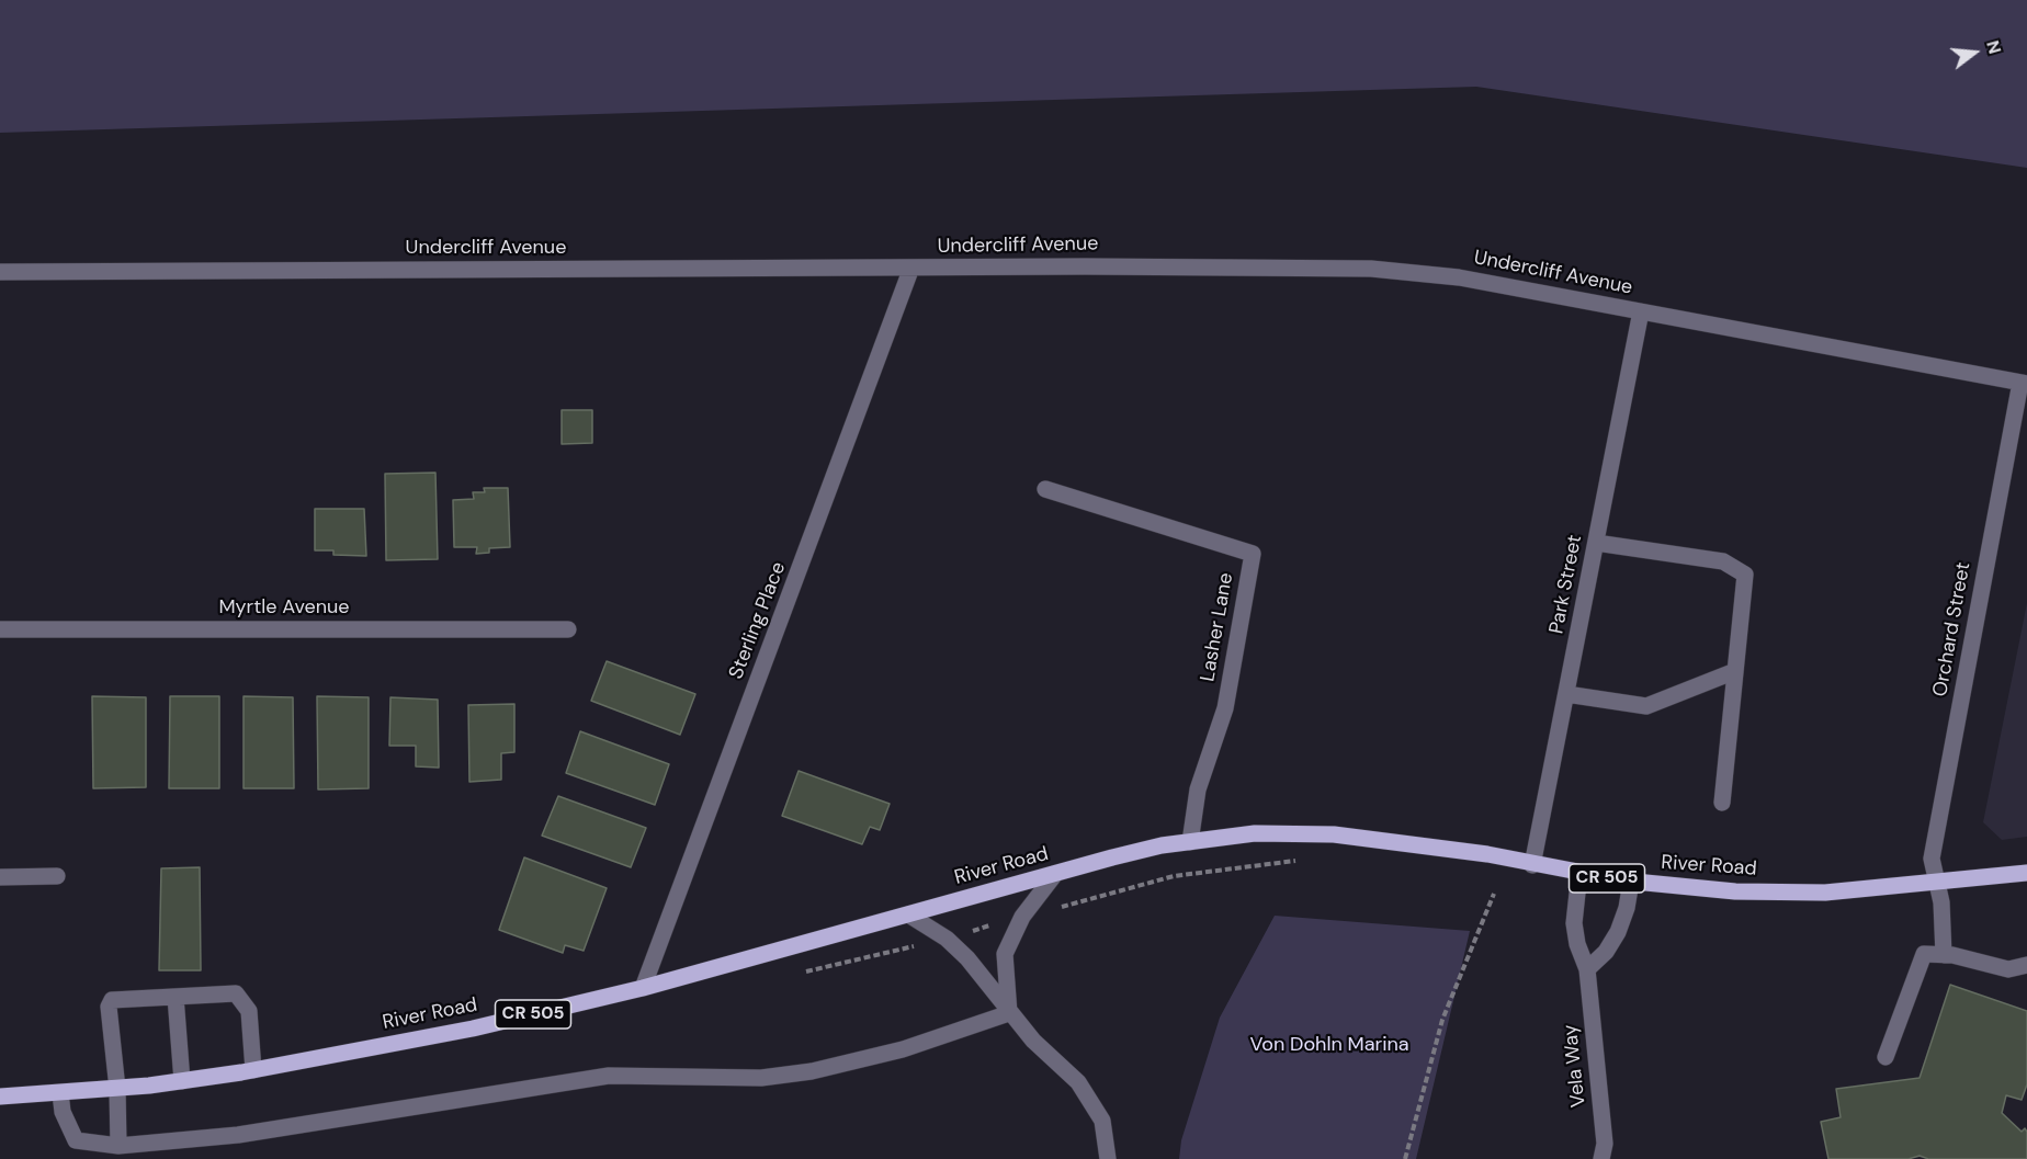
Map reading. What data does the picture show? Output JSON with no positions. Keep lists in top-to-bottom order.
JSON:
{
  "streets": {
    "main road": ["River Road", "CR 505"],
    "street": [
      "Undercliff Avenue",
      "Park Street",
      "Myrtle Avenue",
      "Sterling Place",
      "Lasher Lane",
      "Orchard Street",
      "Vela Way"
    ]
  },
  "crossings": [
    ["Undercliff Avenue", "Park Street"],
    ["Undercliff Avenue", "Sterling Place"],
    ["Undercliff Avenue", "Orchard Street"],
    ["Park Street", "River Road"],
    ["Sterling Place", "River Road"],
    ["Lasher Lane", "River Road"],
    ["Orchard Street", "River Road"],
    ["River Road", "Vela Way"]
  ],
  "parks": ["Von Dohln Marina"],
  "north": "right"
}
